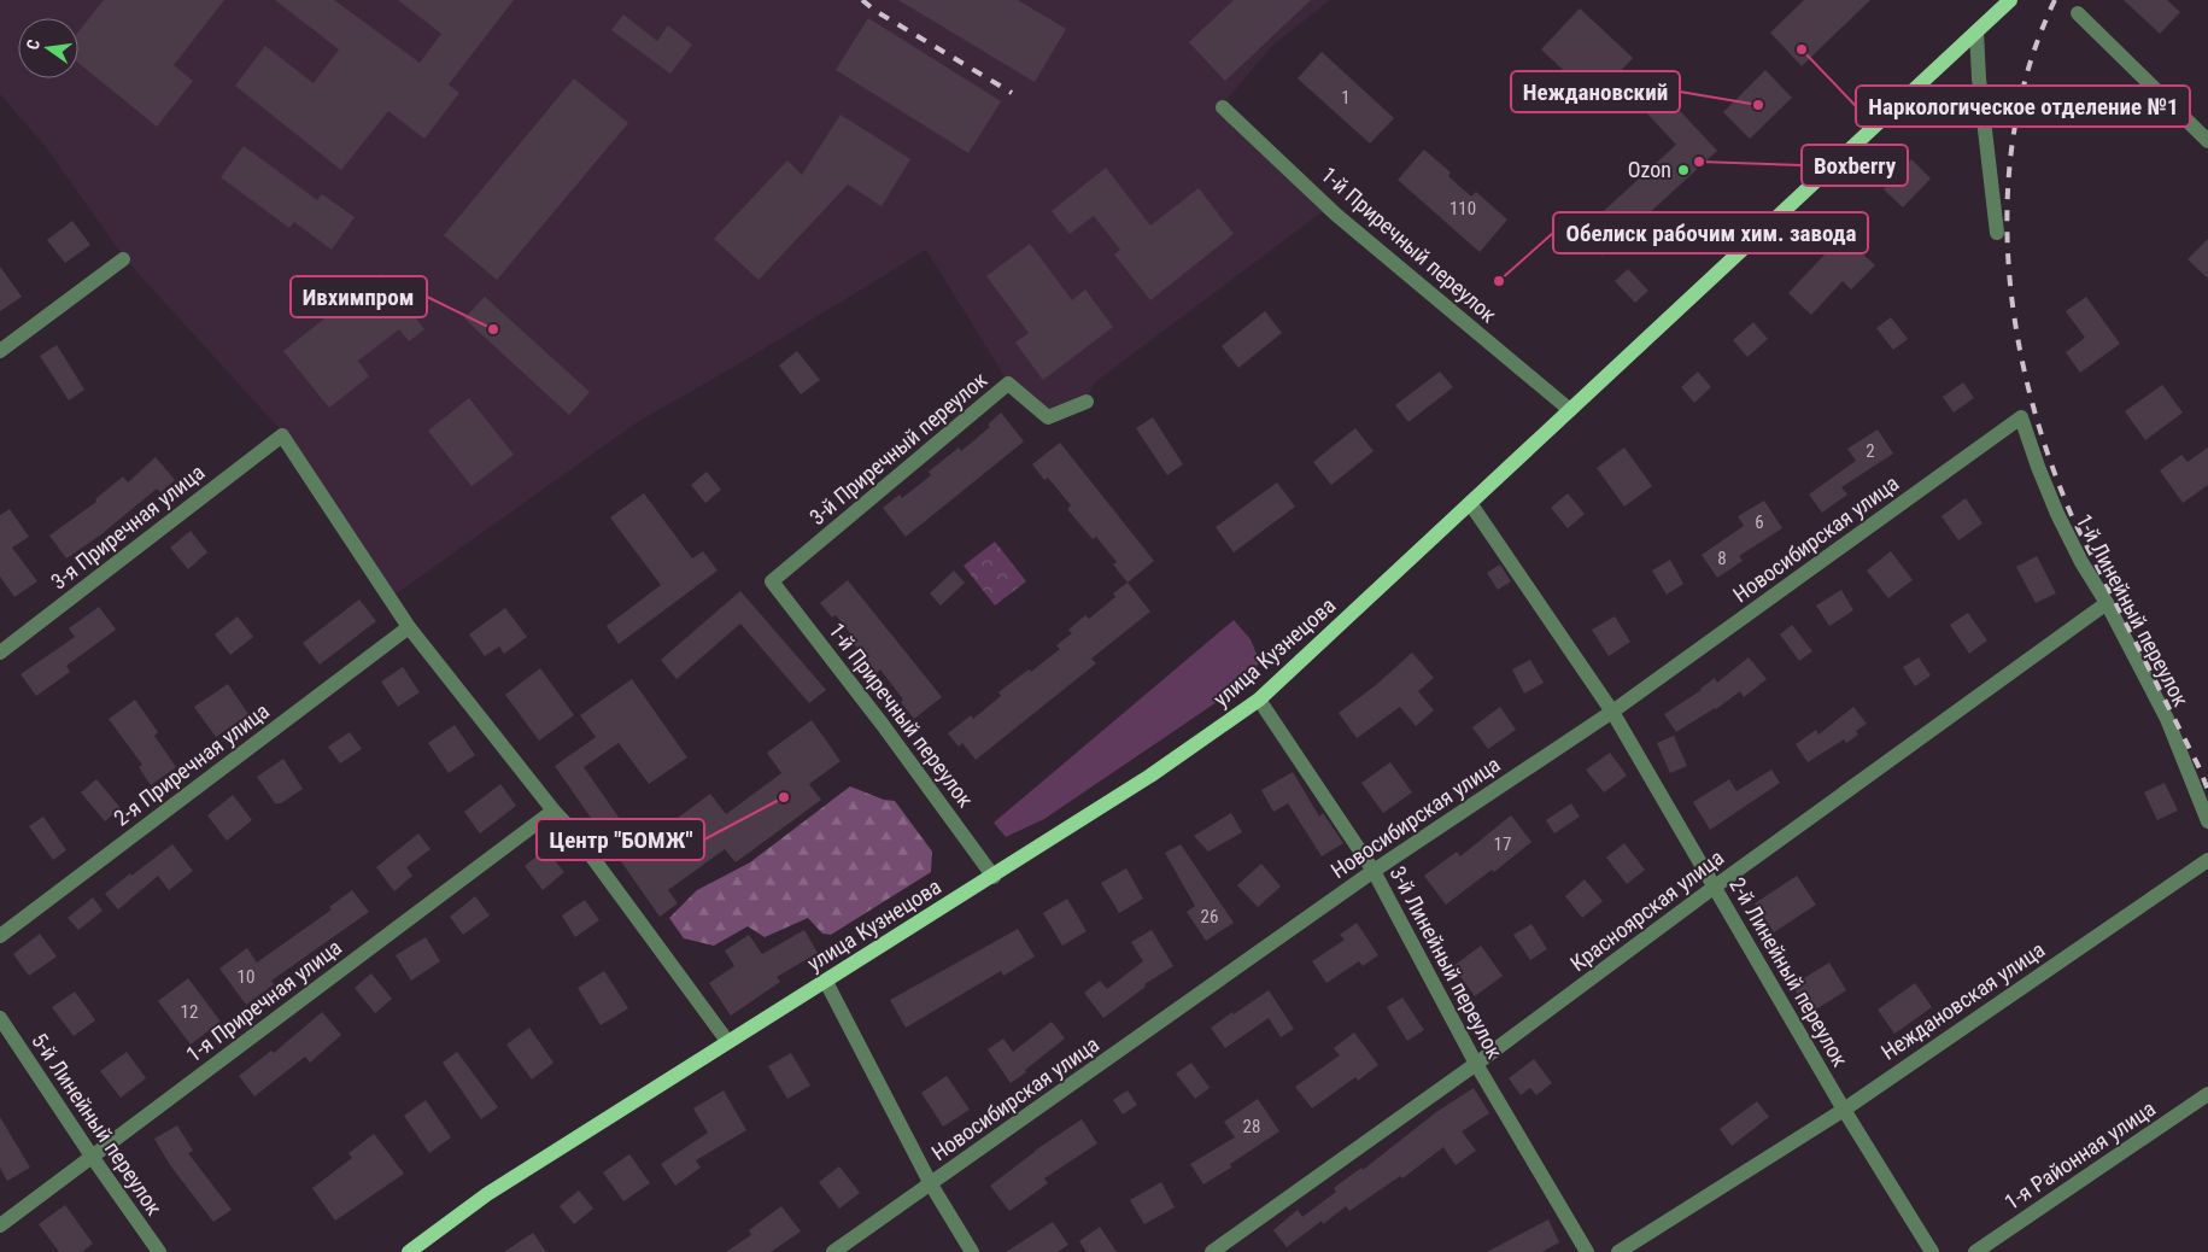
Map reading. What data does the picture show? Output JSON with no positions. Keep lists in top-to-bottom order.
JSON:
{
  "streets": {
    "main road": ["улица Кузнецова"],
    "street": [
      "1-й Приречный переулок",
      "3-й Приречный переулок",
      "3-я Приречная улица",
      "Новосибирская улица",
      "1-й Линейный переулок",
      "2-я Приречная улица",
      "Красноярская улица",
      "3-й Линейный переулок",
      "2-й Линейный переулок",
      "1-я Приречная улица",
      "Неждановская улица",
      "5-й Линейный переулок",
      "1-я Районная улица"
    ]
  },
  "crossings": [
    ["1-й Приречный переулок", "3-й Приречный переулок"],
    ["1-й Приречный переулок", "улица Кузнецова"],
    ["3-я Приречная улица", "2-я Приречная улица"],
    ["Новосибирская улица", "1-й Линейный переулок"],
    ["Новосибирская улица", "3-й Линейный переулок"],
    ["Новосибирская улица", "2-й Линейный переулок"],
    ["1-й Линейный переулок", "Красноярская улица"],
    ["улица Кузнецова", "3-й Линейный переулок"],
    ["улица Кузнецова", "2-й Линейный переулок"],
    ["Красноярская улица", "3-й Линейный переулок"],
    ["Красноярская улица", "2-й Линейный переулок"],
    ["2-й Линейный переулок", "Неждановская улица"],
    ["1-я Приречная улица", "5-й Линейный переулок"]
  ],
  "places": [
    "Наркологическое отделение №1",
    "Неждановский",
    "Boxberry",
    "Ozon",
    "Обелиск рабочим хим. завода",
    "Ивхимпром",
    "Центр \"БОМЖ\""
  ],
  "house_numbers": [
    "1",
    "110",
    "2",
    "6",
    "8",
    "17",
    "26",
    "10",
    "12",
    "28"
  ],
  "north": "left"
}
